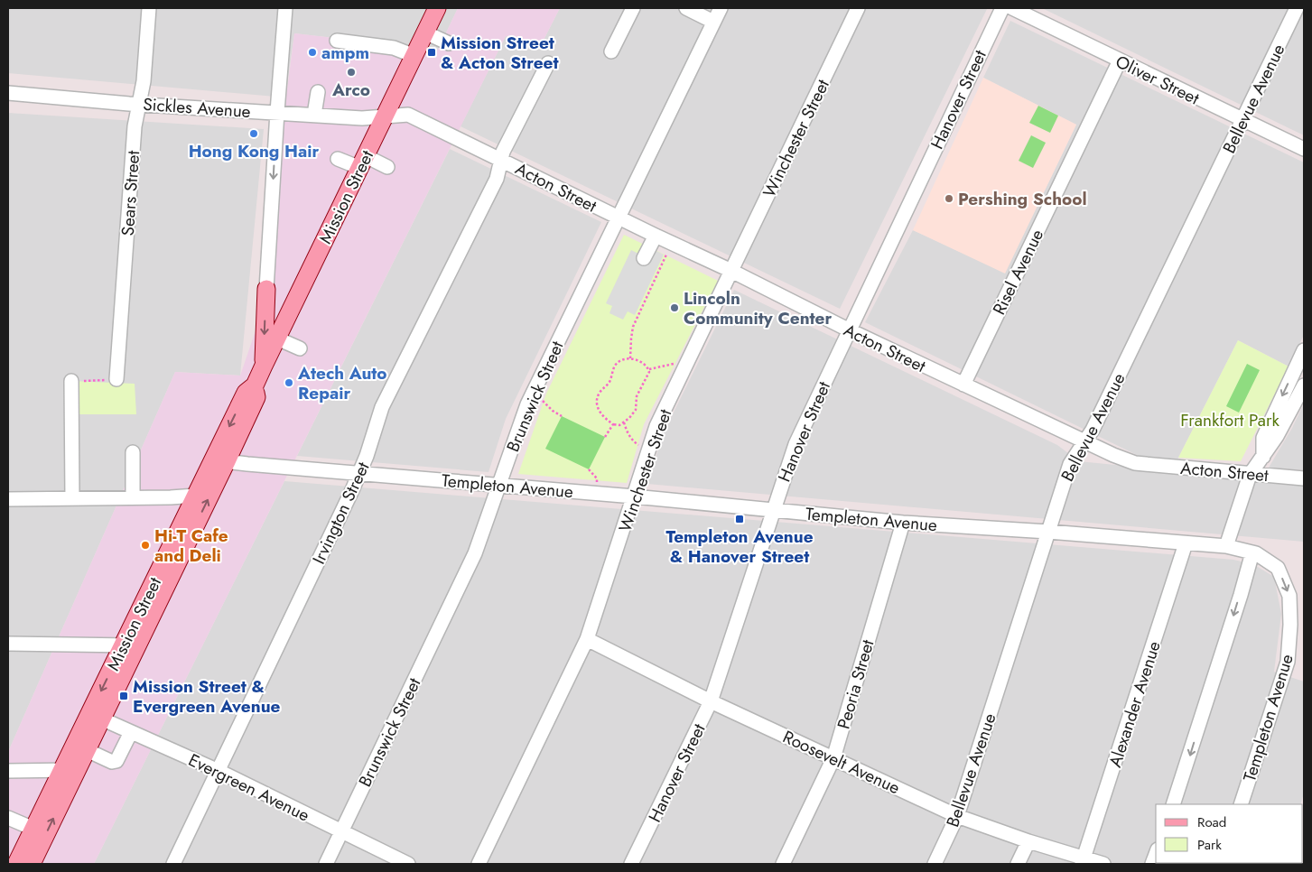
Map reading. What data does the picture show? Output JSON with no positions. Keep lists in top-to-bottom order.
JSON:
{
  "streets": {
    "main road": ["Mission Street"],
    "street": [
      "Oliver Street",
      "Bellevue Avenue",
      "Hanover Street",
      "Sickles Avenue",
      "Winchester Street",
      "Acton Street",
      "Sears Street",
      "Risel Avenue",
      "Brunswick Street",
      "Templeton Avenue",
      "Irvington Street",
      "Peoria Street",
      "Alexander Avenue",
      "Roosevelt Avenue",
      "Evergreen Avenue"
    ]
  },
  "crossings": [
    ["Oliver Street", "Bellevue Avenue"],
    ["Oliver Street", "Risel Avenue"],
    ["Bellevue Avenue", "Acton Street"],
    ["Bellevue Avenue", "Templeton Avenue"],
    ["Bellevue Avenue", "Roosevelt Avenue"],
    ["Hanover Street", "Acton Street"],
    ["Hanover Street", "Templeton Avenue"],
    ["Hanover Street", "Roosevelt Avenue"],
    ["Sickles Avenue", "Acton Street"],
    ["Sickles Avenue", "Sears Street"],
    ["Sickles Avenue", "Mission Street"],
    ["Winchester Street", "Acton Street"],
    ["Winchester Street", "Templeton Avenue"],
    ["Winchester Street", "Roosevelt Avenue"],
    ["Acton Street", "Mission Street"],
    ["Acton Street", "Risel Avenue"],
    ["Acton Street", "Brunswick Street"],
    ["Acton Street", "Irvington Street"],
    ["Mission Street", "Templeton Avenue"],
    ["Mission Street", "Evergreen Avenue"],
    ["Brunswick Street", "Templeton Avenue"],
    ["Brunswick Street", "Evergreen Avenue"],
    ["Templeton Avenue", "Irvington Street"],
    ["Templeton Avenue", "Peoria Street"],
    ["Templeton Avenue", "Alexander Avenue"],
    ["Irvington Street", "Evergreen Avenue"],
    ["Peoria Street", "Roosevelt Avenue"],
    ["Alexander Avenue", "Roosevelt Avenue"]
  ],
  "parks": ["Frankfort Park"],
  "places": {
    "other": [
      "ampm",
      "Arco",
      "Hong Kong Hair",
      "Pershing School",
      "Lincoln Community Center",
      "Atech Auto Repair",
      "Hi-T Cafe and Deli"
    ],
    "transit": ["Mission Street & Acton Street", "Templeton Avenue & Hanover Street", "Mission Street & Evergreen Avenue"]
  },
  "legend": ["Road", "Park"]
}
